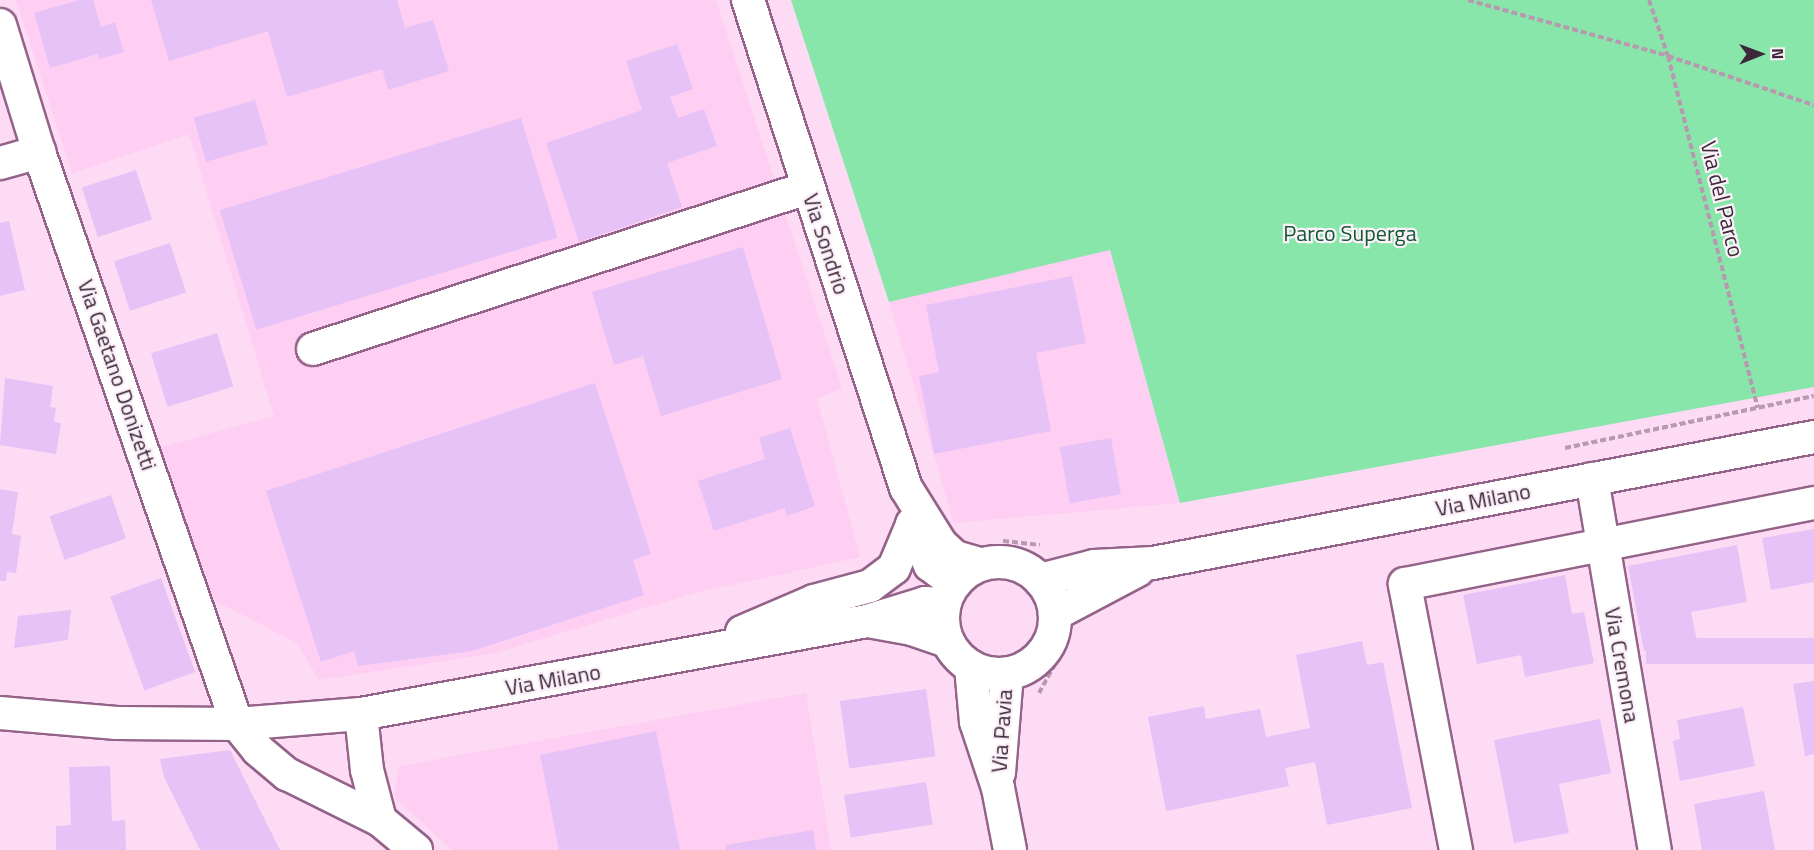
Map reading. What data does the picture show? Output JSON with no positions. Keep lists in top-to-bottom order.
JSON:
{
  "streets": {
    "street": [
      "Via Sondrio",
      "Via Gaetano Donizetti",
      "Via Milano",
      "Via Cremona",
      "Via Pavia"
    ],
    "path": ["Via del Parco"]
  },
  "crossings": [
    ["Via Gaetano Donizetti", "Via Milano"],
    ["Via Milano", "Via Cremona"]
  ],
  "parks": ["Parco Superga"],
  "north": "right"
}
